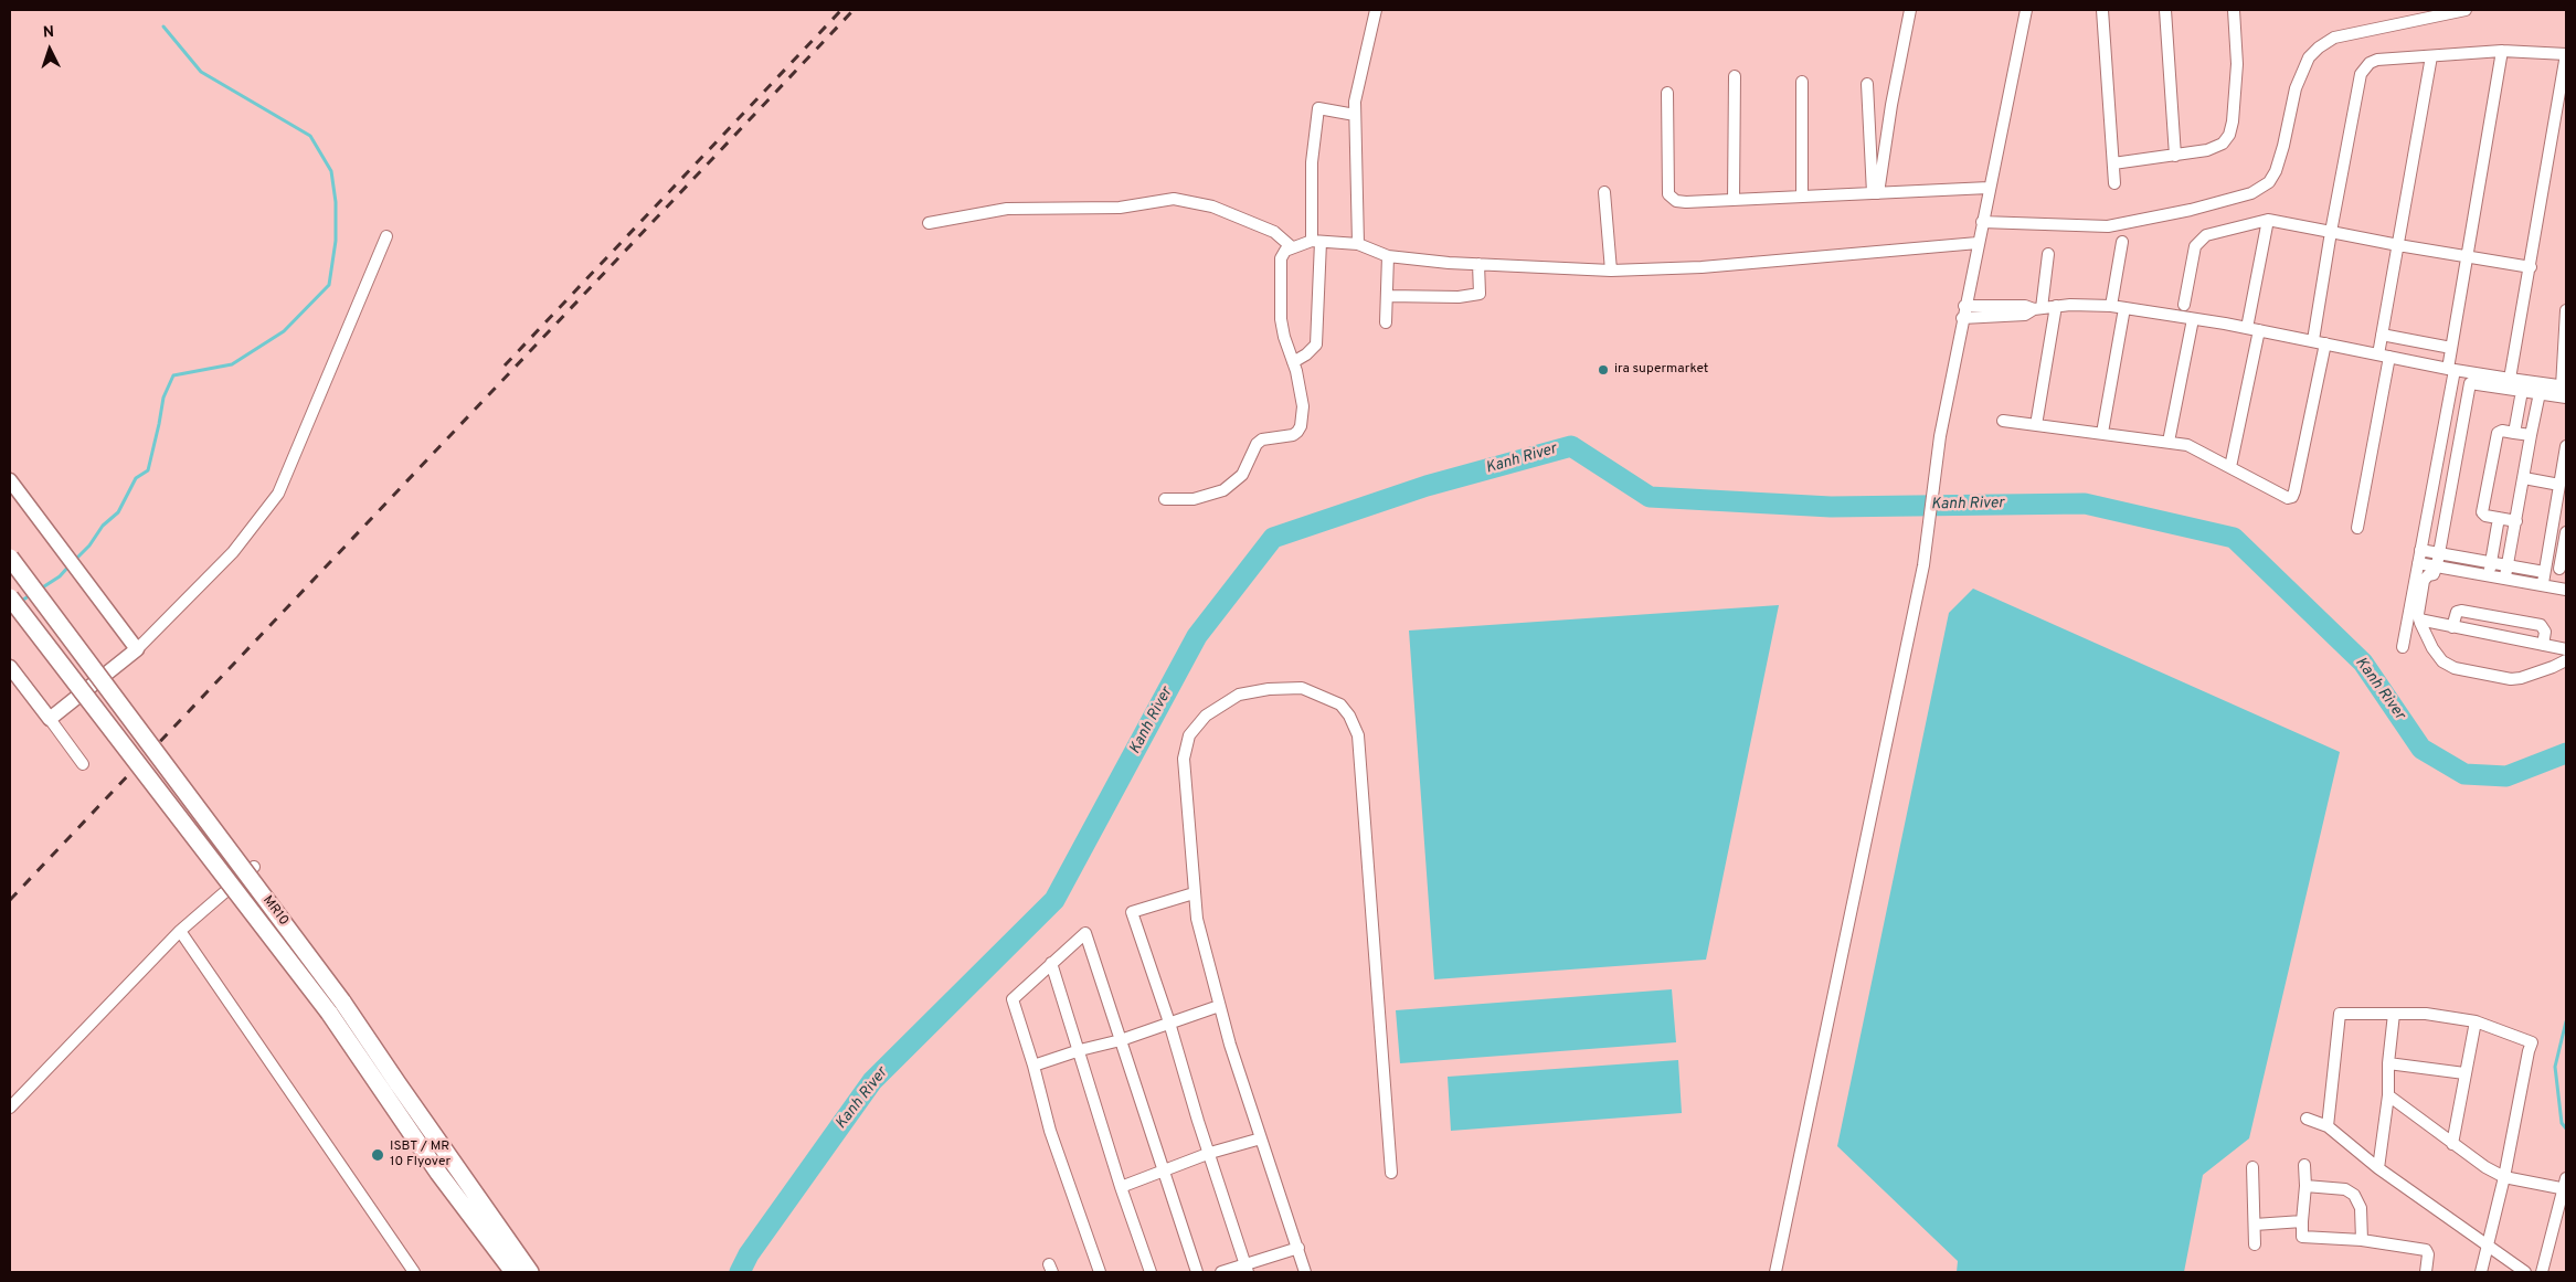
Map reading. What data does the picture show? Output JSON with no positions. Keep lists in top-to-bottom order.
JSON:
{
  "streets": {
    "main road": ["MR10"]
  },
  "water": ["Kanh River"],
  "places": ["ira supermarket", "ISBT / MR 10 Flyover"],
  "north": "top"
}
